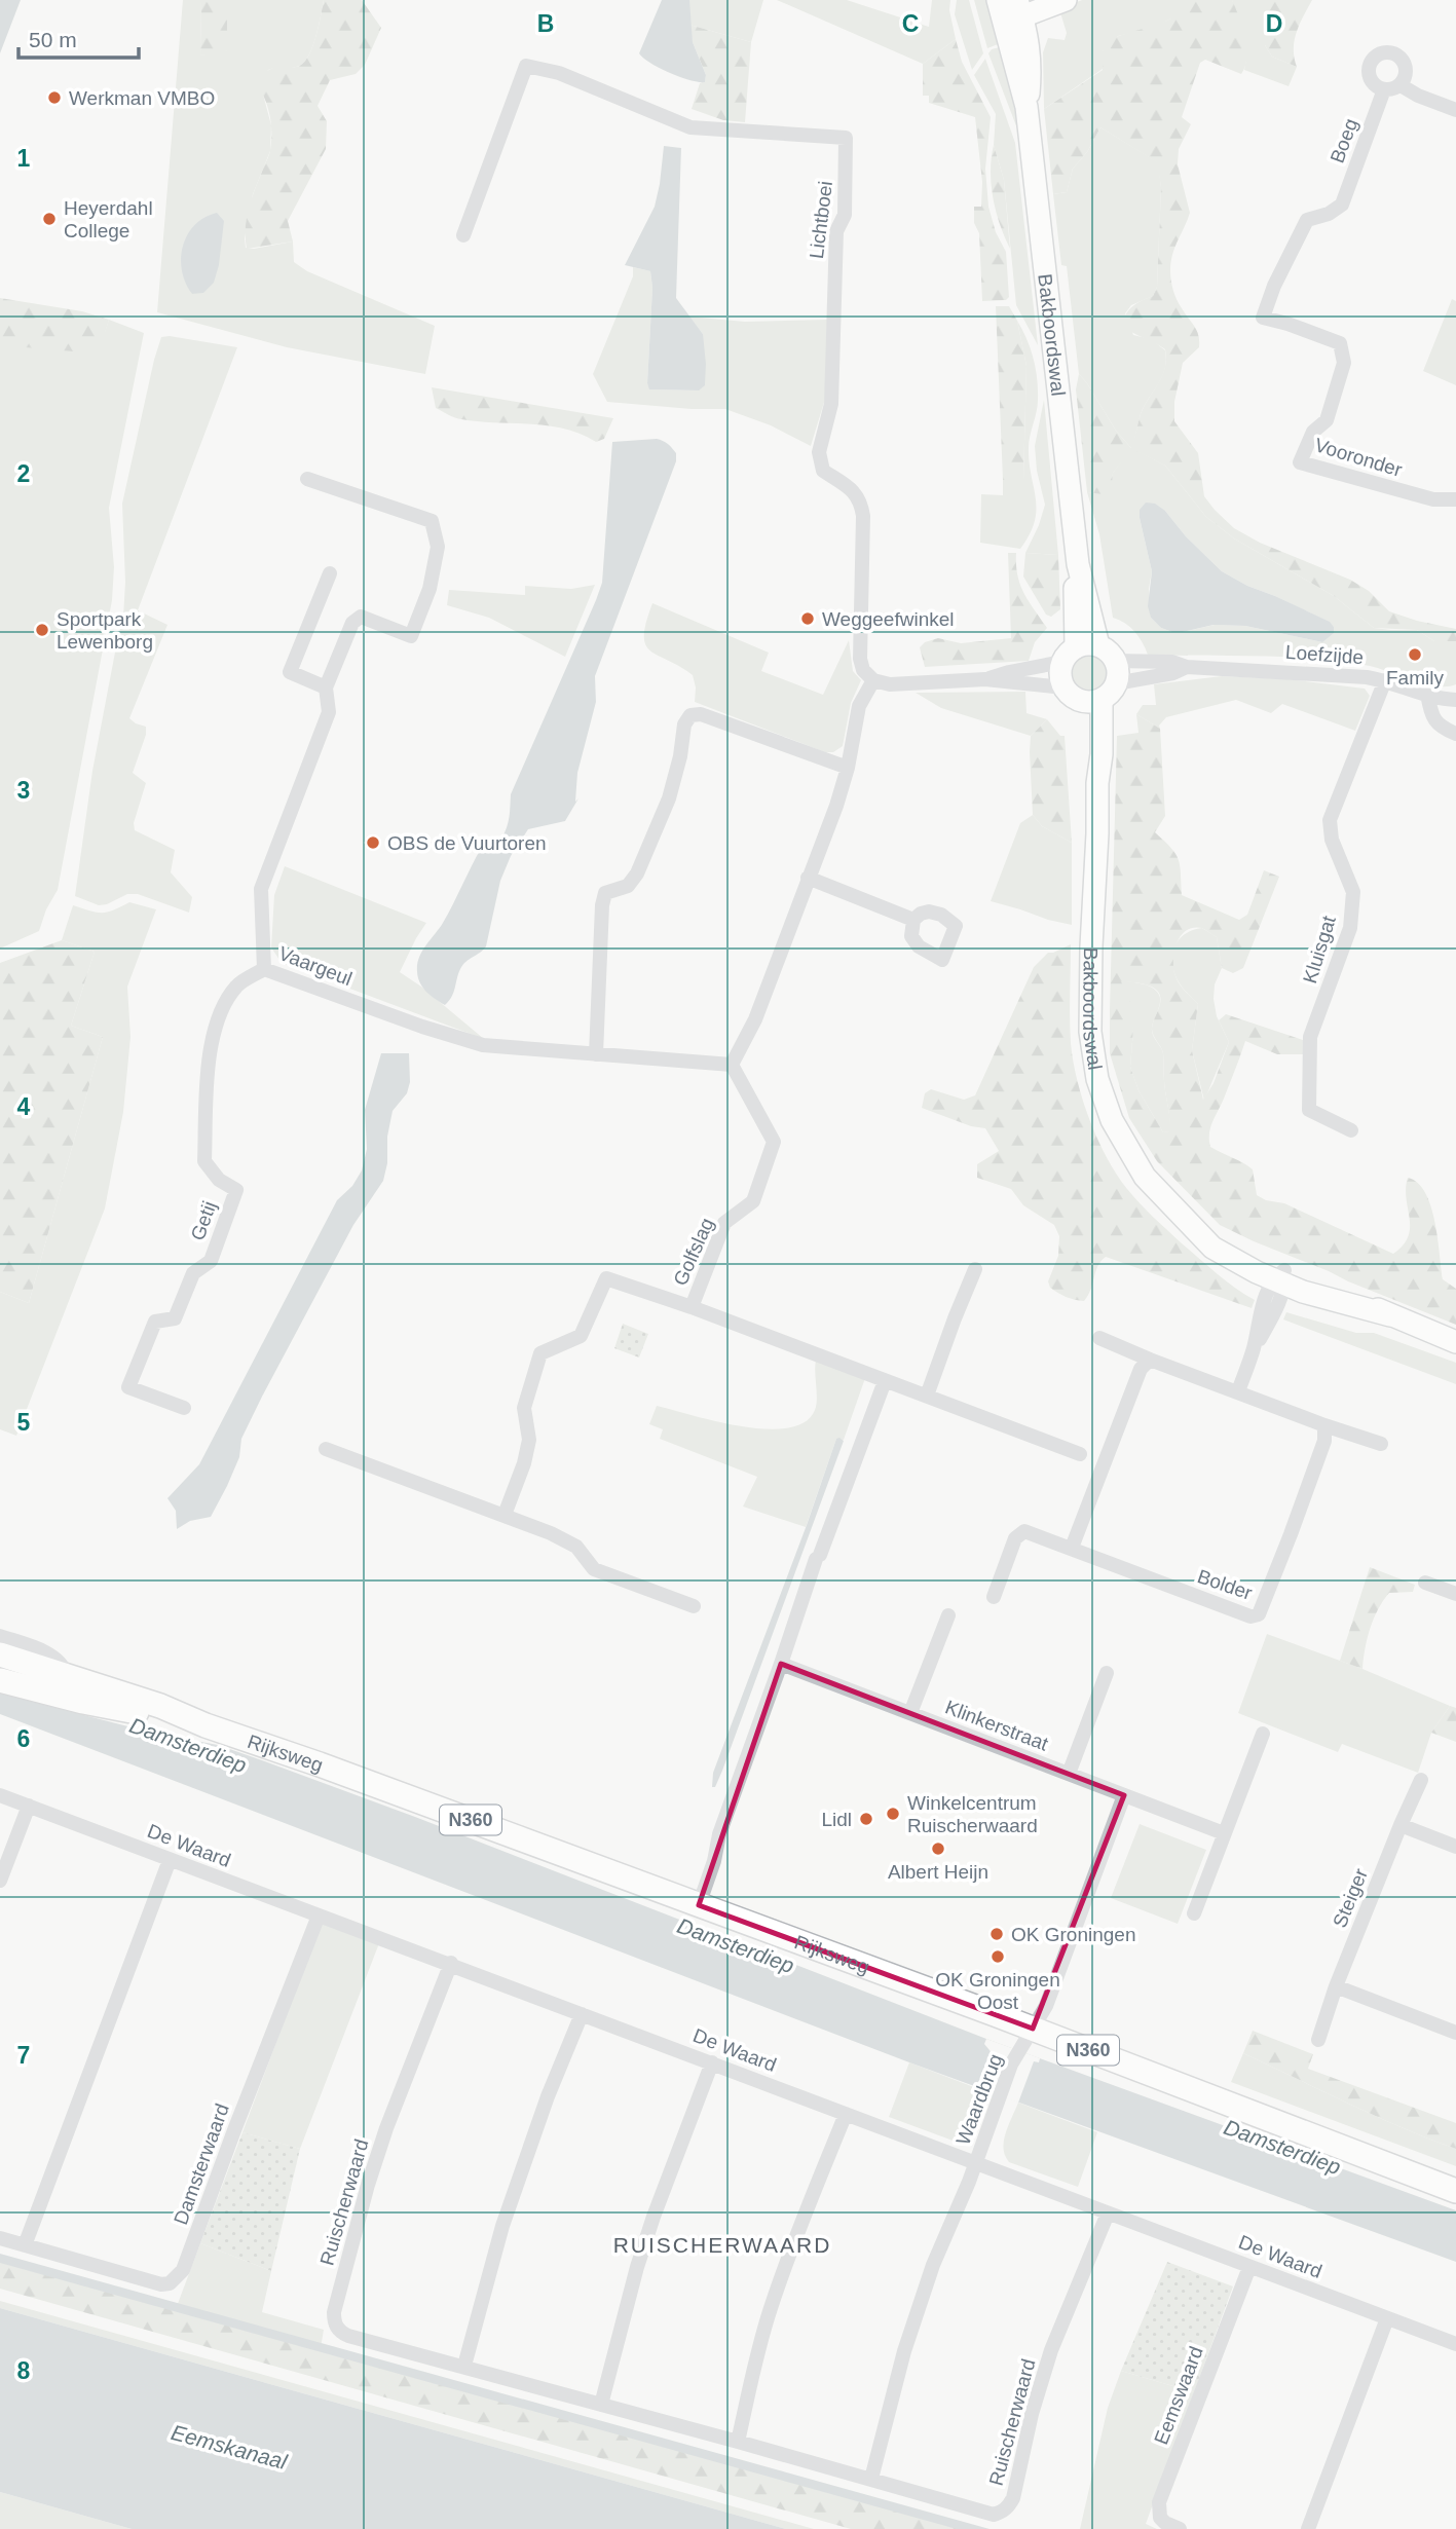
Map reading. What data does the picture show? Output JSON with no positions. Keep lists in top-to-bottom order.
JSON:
{
  "streets": {
    "main road": ["Bakboordswal", "Rijksweg", "N360"],
    "street": [
      "Boeg",
      "Lichtboei",
      "Vooronder",
      "Loefzijde",
      "Kluisgat",
      "Vaargeul",
      "Getij",
      "Golfslag",
      "Bolder",
      "Klinkerstraat",
      "De Waard",
      "Steiger",
      "Waardbrug",
      "Damsterwaard",
      "Ruischerwaard",
      "Eemswaard"
    ]
  },
  "crossings": [
    ["Boeg", "Vooronder"],
    ["Bakboordswal", "Loefzijde"],
    ["Loefzijde", "Kluisgat"],
    ["Vaargeul", "Getij"],
    ["Vaargeul", "Golfslag"],
    ["Klinkerstraat", "Waardbrug"],
    ["Rijksweg", "Waardbrug"],
    ["De Waard", "Waardbrug"],
    ["De Waard", "Damsterwaard"],
    ["De Waard", "Ruischerwaard"],
    ["De Waard", "Eemswaard"]
  ],
  "districts": ["RUISCHERWAARD"],
  "water": ["Damsterdiep", "Eemskanaal"],
  "places": [
    "Werkman VMBO",
    "Heyerdahl College",
    "Weggeefwinkel",
    "Sportpark Lewenborg",
    "Family",
    "OBS de Vuurtoren",
    "Winkelcentrum Ruischerwaard",
    "Lidl",
    "Albert Heijn",
    "OK Groningen",
    "OK Groningen Oost"
  ],
  "scale_bar": "50 m",
  "grid": {
    "columns": ["B", "C", "D"],
    "rows": [
      "1",
      "2",
      "3",
      "4",
      "5",
      "6",
      "7",
      "8"
    ]
  }
}
